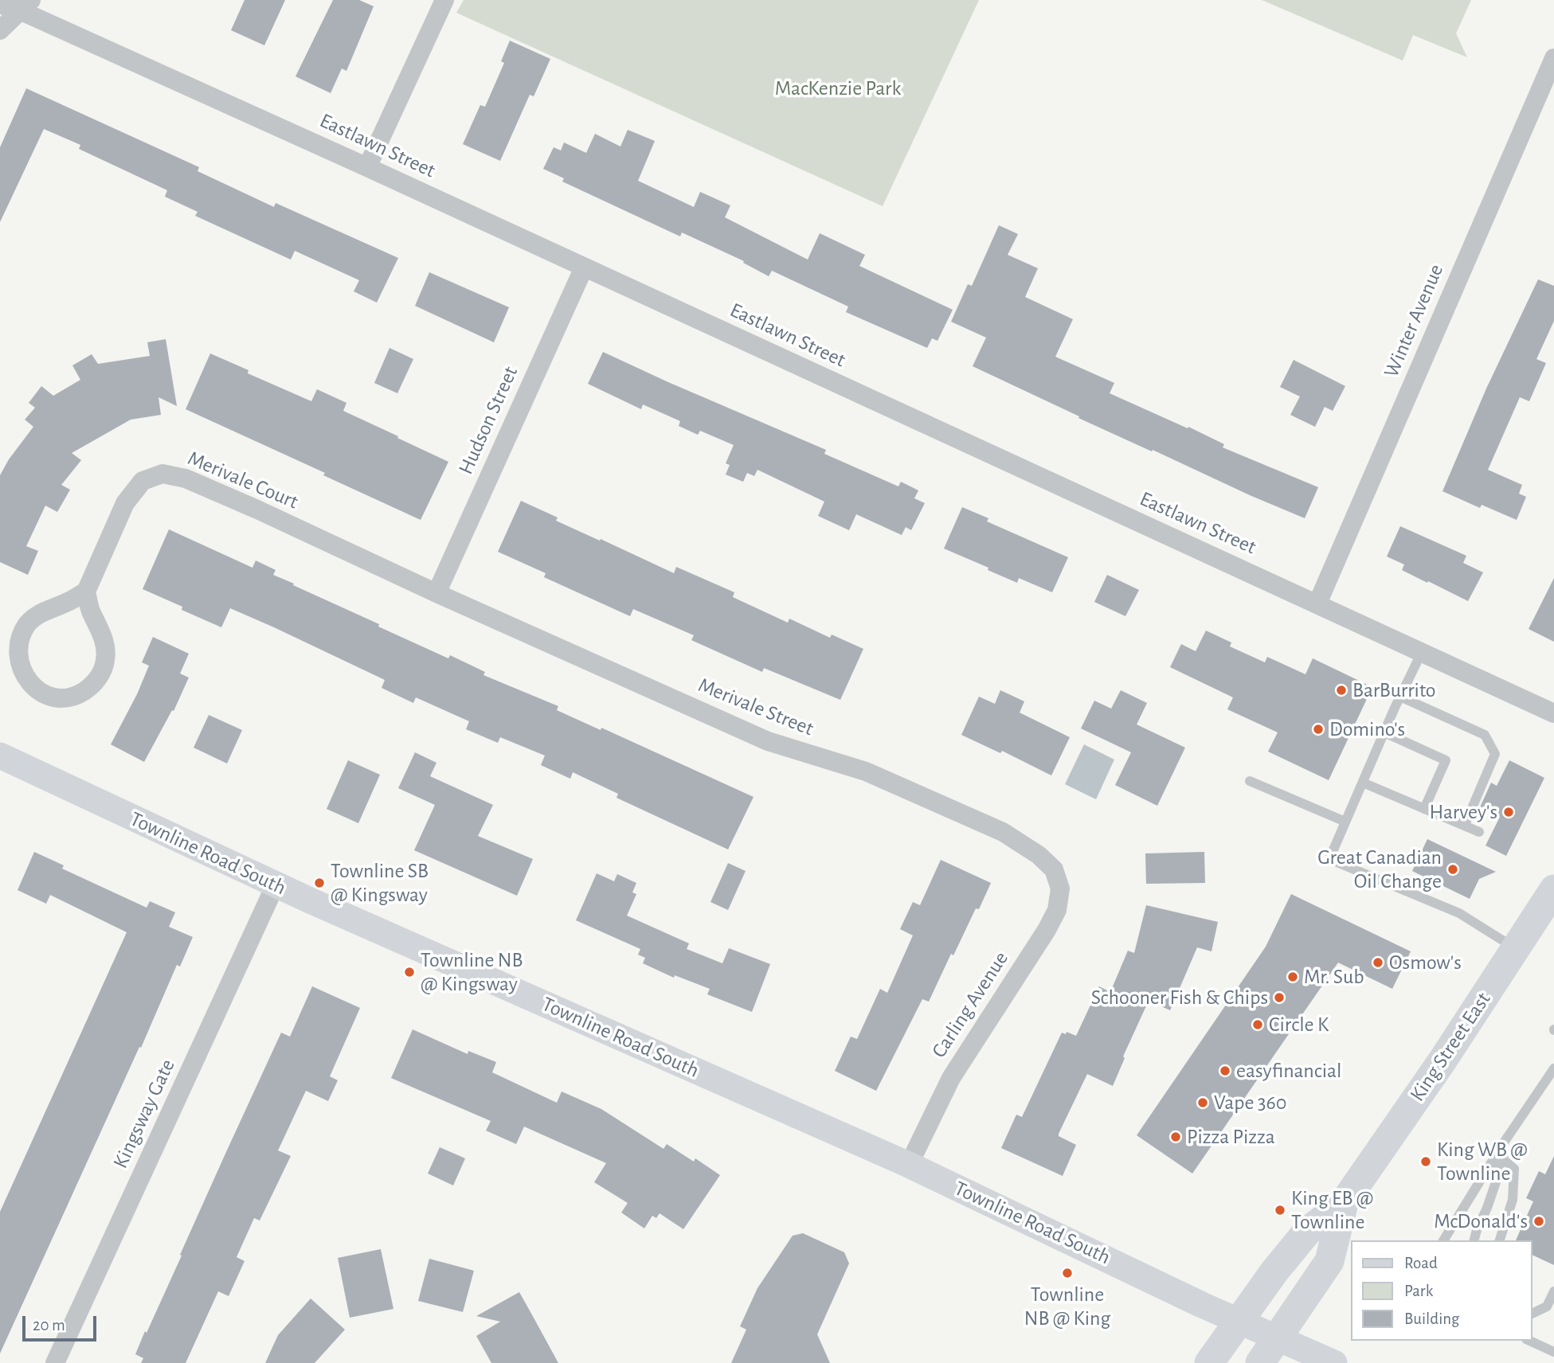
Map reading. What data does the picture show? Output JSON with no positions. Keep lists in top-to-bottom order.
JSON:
{
  "streets": {
    "main road": ["Townline Road South", "King Street East"],
    "street": [
      "Eastlawn Street",
      "Winter Avenue",
      "Hudson Street",
      "Merivale Court",
      "Merivale Street",
      "Carling Avenue",
      "Kingsway Gate"
    ]
  },
  "crossings": [
    ["Eastlawn Street", "Winter Avenue"],
    ["Eastlawn Street", "Hudson Street"],
    ["Hudson Street", "Merivale Court"],
    ["Hudson Street", "Merivale Street"],
    ["Merivale Court", "Merivale Street"],
    ["Merivale Street", "Carling Avenue"],
    ["Townline Road South", "Carling Avenue"],
    ["Townline Road South", "King Street East"],
    ["Townline Road South", "Kingsway Gate"]
  ],
  "parks": ["MacKenzie Park"],
  "places": [
    "BarBurrito",
    "Domino's",
    "Harvey's",
    "Great Canadian Oil Change",
    "Townline SB @ Kingsway",
    "Osmow's",
    "Townline NB @ Kingsway",
    "Mr. Sub",
    "Schooner Fish & Chips",
    "Circle K",
    "easyfinancial",
    "Vape 360",
    "Pizza Pizza",
    "King WB @ Townline",
    "King EB @ Townline",
    "McDonald's",
    "Townline NB @ King"
  ],
  "legend": ["Road", "Park", "Building"],
  "scale_bar": "20 m"
}
